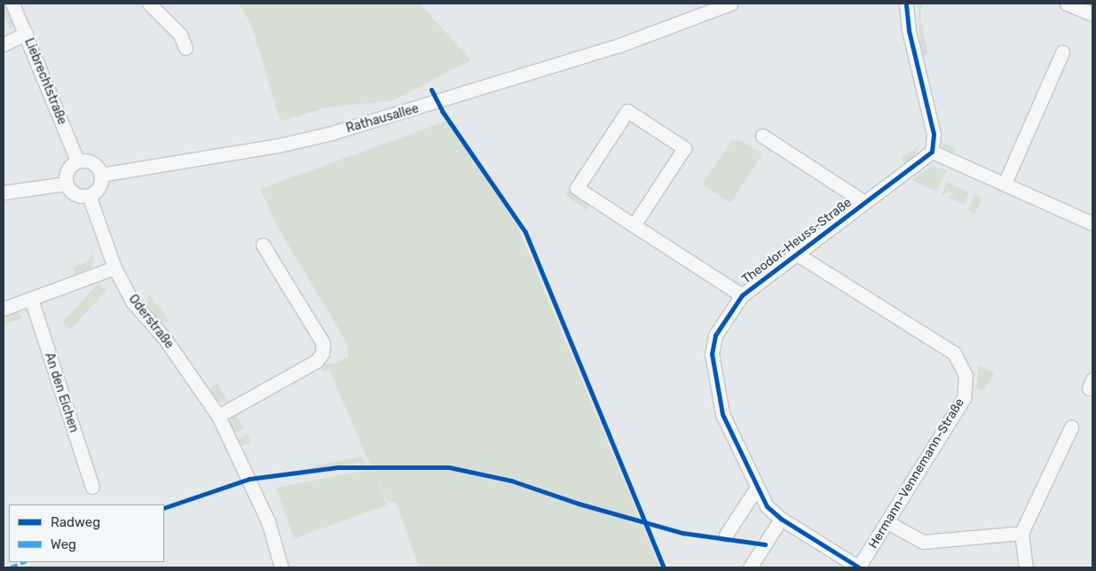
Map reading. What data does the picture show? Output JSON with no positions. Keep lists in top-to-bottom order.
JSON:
{
  "streets": {
    "street": [
      "Liebrechtstraße",
      "Rathausallee",
      "Theodor-Heuss-Straße",
      "Oderstraße",
      "An den Eichen",
      "Hermann-Vennemann-Straße"
    ]
  },
  "crossings": [
    ["Liebrechtstraße", "Rathausallee"],
    ["Liebrechtstraße", "Oderstraße"],
    ["Rathausallee", "Oderstraße"],
    ["Theodor-Heuss-Straße", "Hermann-Vennemann-Straße"]
  ],
  "legend": ["Radweg", "Weg"]
}
